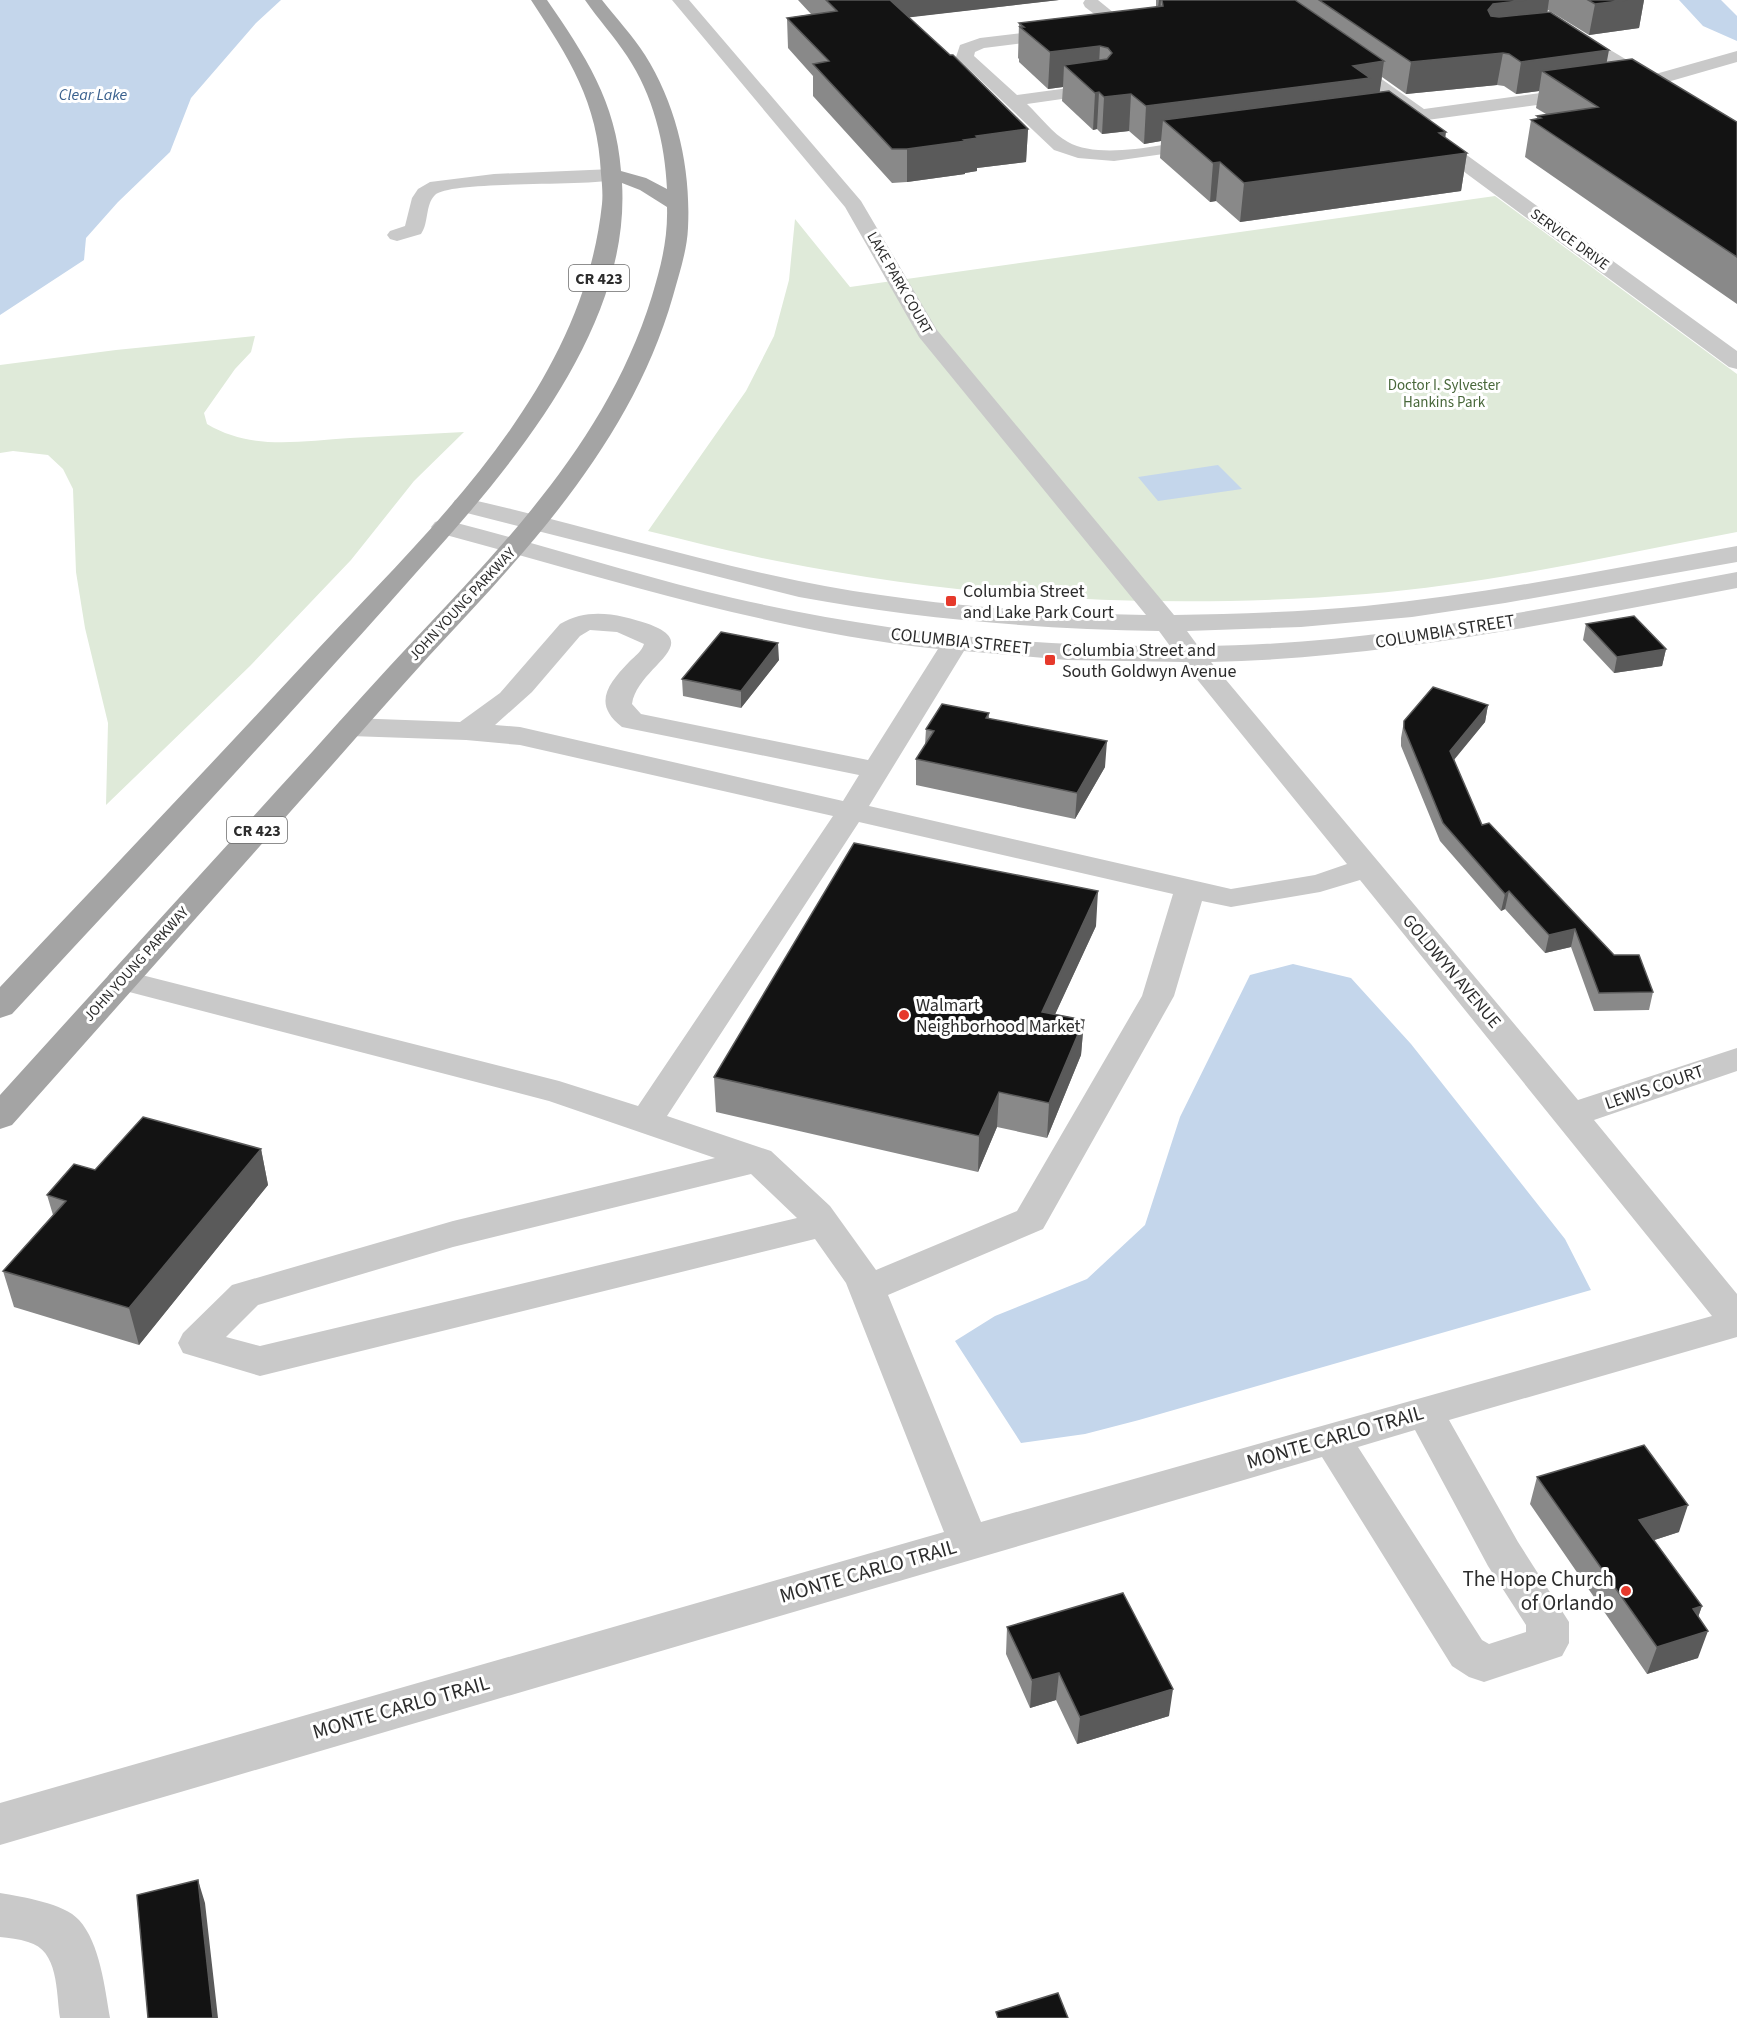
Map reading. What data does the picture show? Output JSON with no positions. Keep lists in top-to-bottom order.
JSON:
{
  "streets": {
    "main road": ["CR 423", "JOHN YOUNG PARKWAY"],
    "street": [
      "SERVICE DRIVE",
      "LAKE PARK COURT",
      "COLUMBIA STREET",
      "GOLDWYN AVENUE",
      "LEWIS COURT",
      "MONTE CARLO TRAIL"
    ]
  },
  "crossings": [
    ["CR 423", "COLUMBIA STREET"],
    ["LAKE PARK COURT", "COLUMBIA STREET"],
    ["LAKE PARK COURT", "GOLDWYN AVENUE"],
    ["JOHN YOUNG PARKWAY", "COLUMBIA STREET"],
    ["COLUMBIA STREET", "GOLDWYN AVENUE"],
    ["GOLDWYN AVENUE", "LEWIS COURT"],
    ["GOLDWYN AVENUE", "MONTE CARLO TRAIL"]
  ],
  "water": ["Clear Lake"],
  "parks": ["Doctor I. Sylvester Hankins Park"],
  "places": {
    "transit": ["Columbia Street and Lake Park Court", "Columbia Street and South Goldwyn Avenue"],
    "other": ["Walmart Neighborhood Market", "The Hope Church of Orlando"]
  }
}
